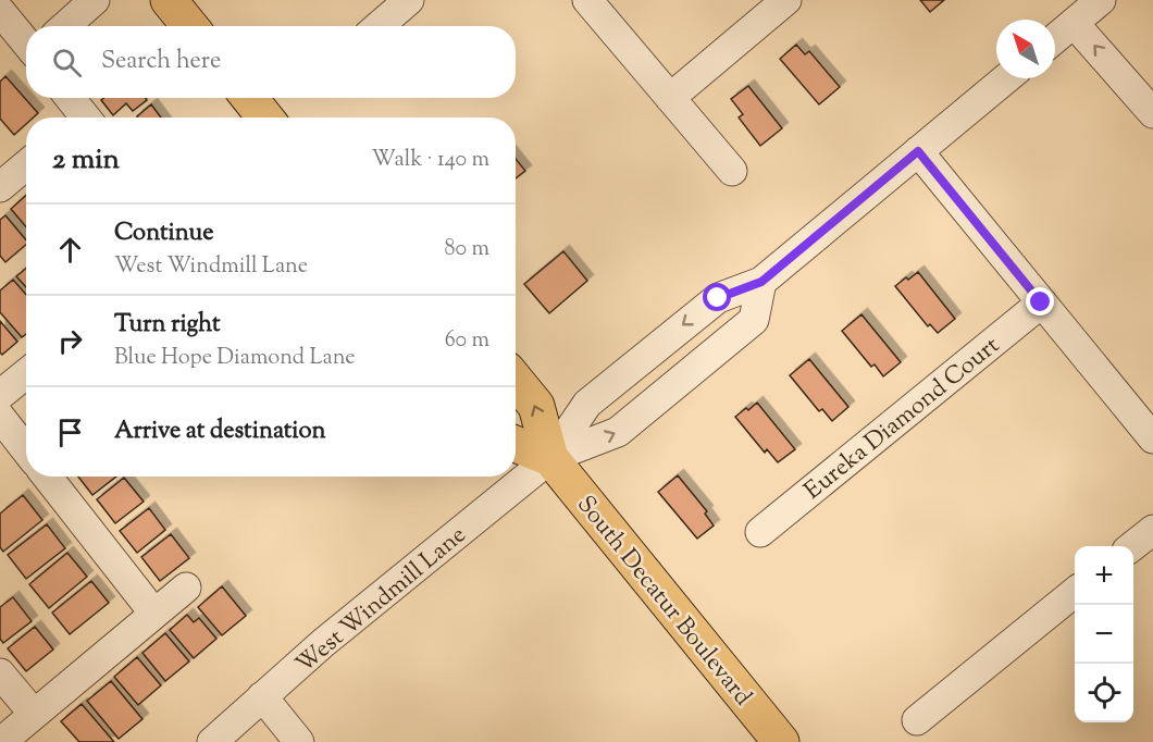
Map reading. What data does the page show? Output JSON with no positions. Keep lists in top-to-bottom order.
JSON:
{
  "streets": {
    "main road": ["South Decatur Boulevard"],
    "street": ["Eureka Diamond Court", "West Windmill Lane"]
  },
  "crossings": [
    ["West Windmill Lane", "South Decatur Boulevard"]
  ],
  "north": "top left",
  "page": {
    "search": "Search here",
    "heading": ["2 min", "Walk · 140 m"],
    "list": [
      ["Continue", "West Windmill Lane", "80 m"],
      ["Turn right", "Blue Hope Diamond Lane", "60 m"],
      "Arrive at destination"
    ],
    "map_buttons": ["+", "−"]
  }
}
